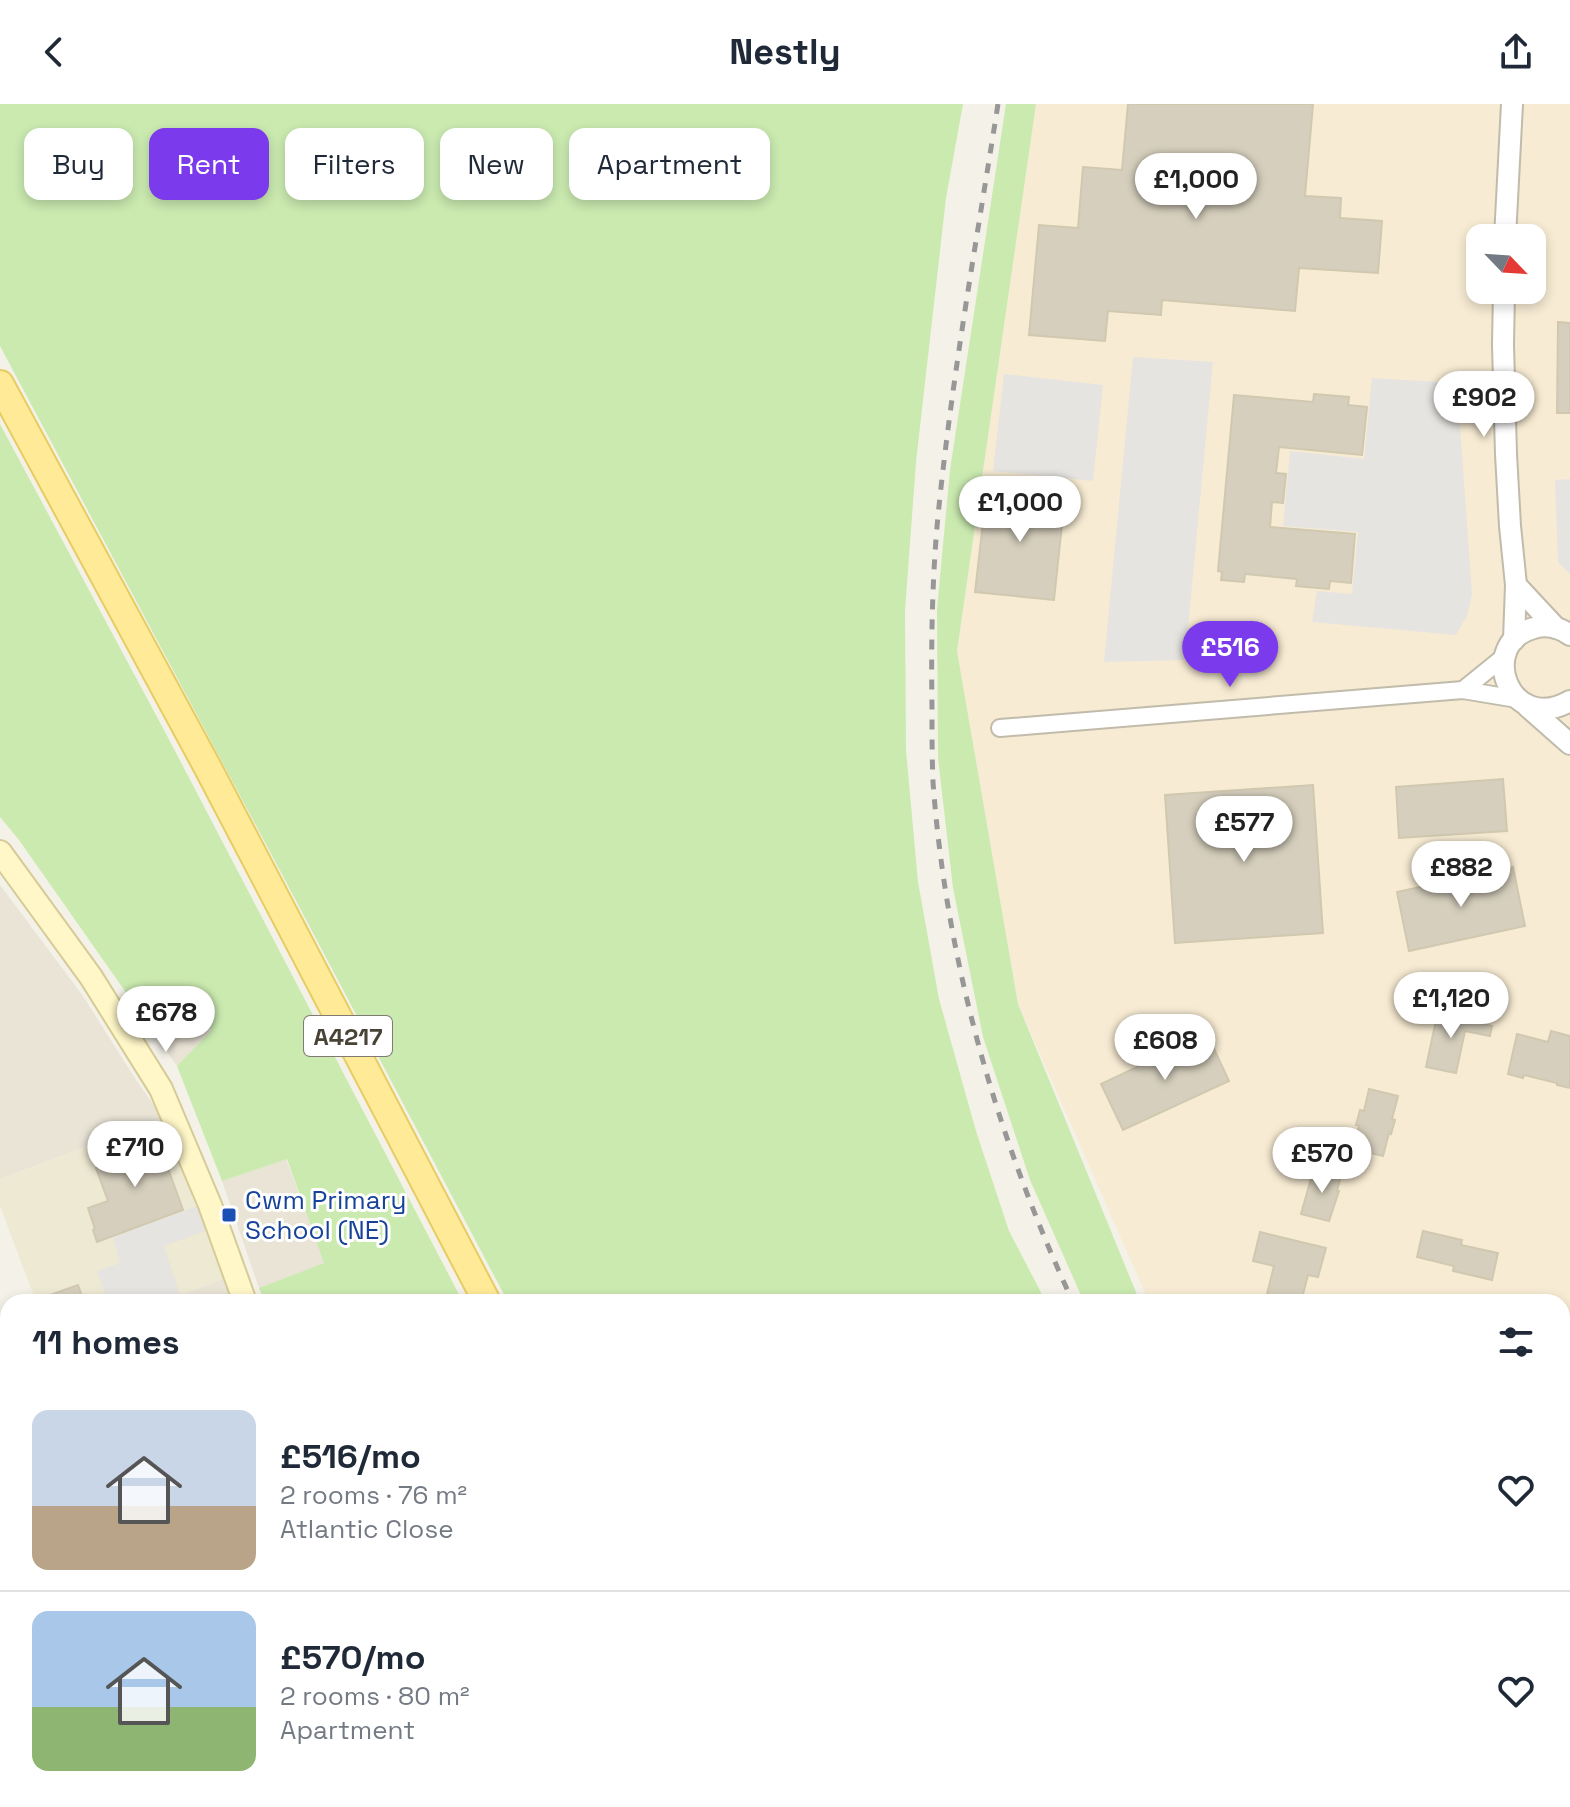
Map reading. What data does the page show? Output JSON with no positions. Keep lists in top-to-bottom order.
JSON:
{
  "streets": {
    "main road": ["A4217"]
  },
  "places": {
    "transit": ["Cwm Primary School (NE)"]
  },
  "north": "bottom right",
  "page": {
    "header": "Nestly",
    "chip": [
      "Buy",
      "Rent",
      "Filters",
      "New",
      "Apartment"
    ],
    "price": [
      "£1,000",
      "£902",
      "£1,000",
      "£516",
      "£577",
      "£882",
      "£1,120",
      "£678",
      "£608",
      "£710",
      "£570"
    ],
    "heading": "11 homes",
    "list": [
      {
        "name": "£516/mo",
        "note": "2 rooms · 76 m² · Atlantic Close"
      },
      {
        "name": "£570/mo",
        "note": "2 rooms · 80 m² · Apartment"
      }
    ]
  }
}
